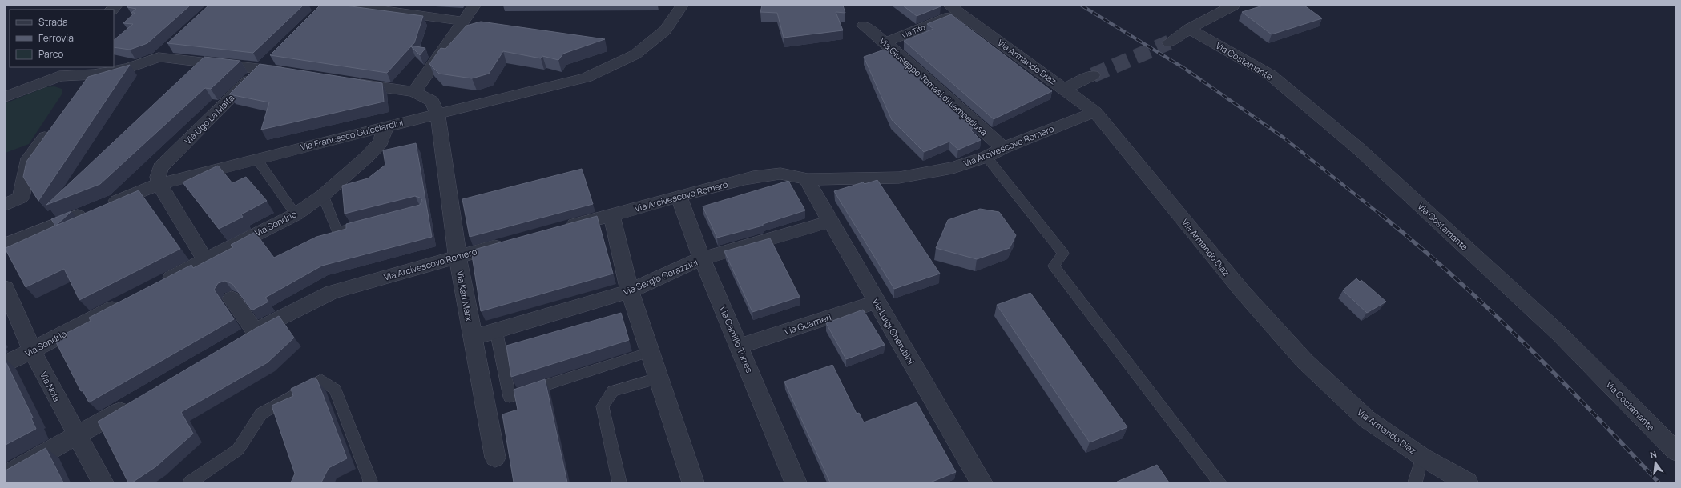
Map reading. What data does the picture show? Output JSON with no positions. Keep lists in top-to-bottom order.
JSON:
{
  "streets": {
    "street": [
      "Via Tito",
      "Via Costamante",
      "Via Armando Diaz",
      "Via Giuseppe Tomasi di Lampedusa",
      "Via Ugo La Malfa",
      "Via Francesco Guicciardini",
      "Via Arcivescovo Romero",
      "Via Sondrio",
      "Via Sergio Corazzini",
      "Via Karl Marx",
      "Via Guarneri",
      "Via Luigi Cherubini",
      "Via Camillo Torres",
      "Via Nola"
    ]
  },
  "crossings": [
    ["Via Tito", "Via Armando Diaz"],
    ["Via Tito", "Via Giuseppe Tomasi di Lampedusa"],
    ["Via Armando Diaz", "Via Arcivescovo Romero"],
    ["Via Giuseppe Tomasi di Lampedusa", "Via Arcivescovo Romero"],
    ["Via Ugo La Malfa", "Via Francesco Guicciardini"],
    ["Via Francesco Guicciardini", "Via Sondrio"],
    ["Via Francesco Guicciardini", "Via Karl Marx"],
    ["Via Arcivescovo Romero", "Via Karl Marx"],
    ["Via Arcivescovo Romero", "Via Luigi Cherubini"],
    ["Via Arcivescovo Romero", "Via Camillo Torres"],
    ["Via Sondrio", "Via Nola"],
    ["Via Sergio Corazzini", "Via Karl Marx"],
    ["Via Sergio Corazzini", "Via Luigi Cherubini"],
    ["Via Sergio Corazzini", "Via Camillo Torres"],
    ["Via Guarneri", "Via Luigi Cherubini"],
    ["Via Guarneri", "Via Camillo Torres"]
  ],
  "legend": ["Strada", "Ferrovia", "Parco"],
  "north": "top"
}
